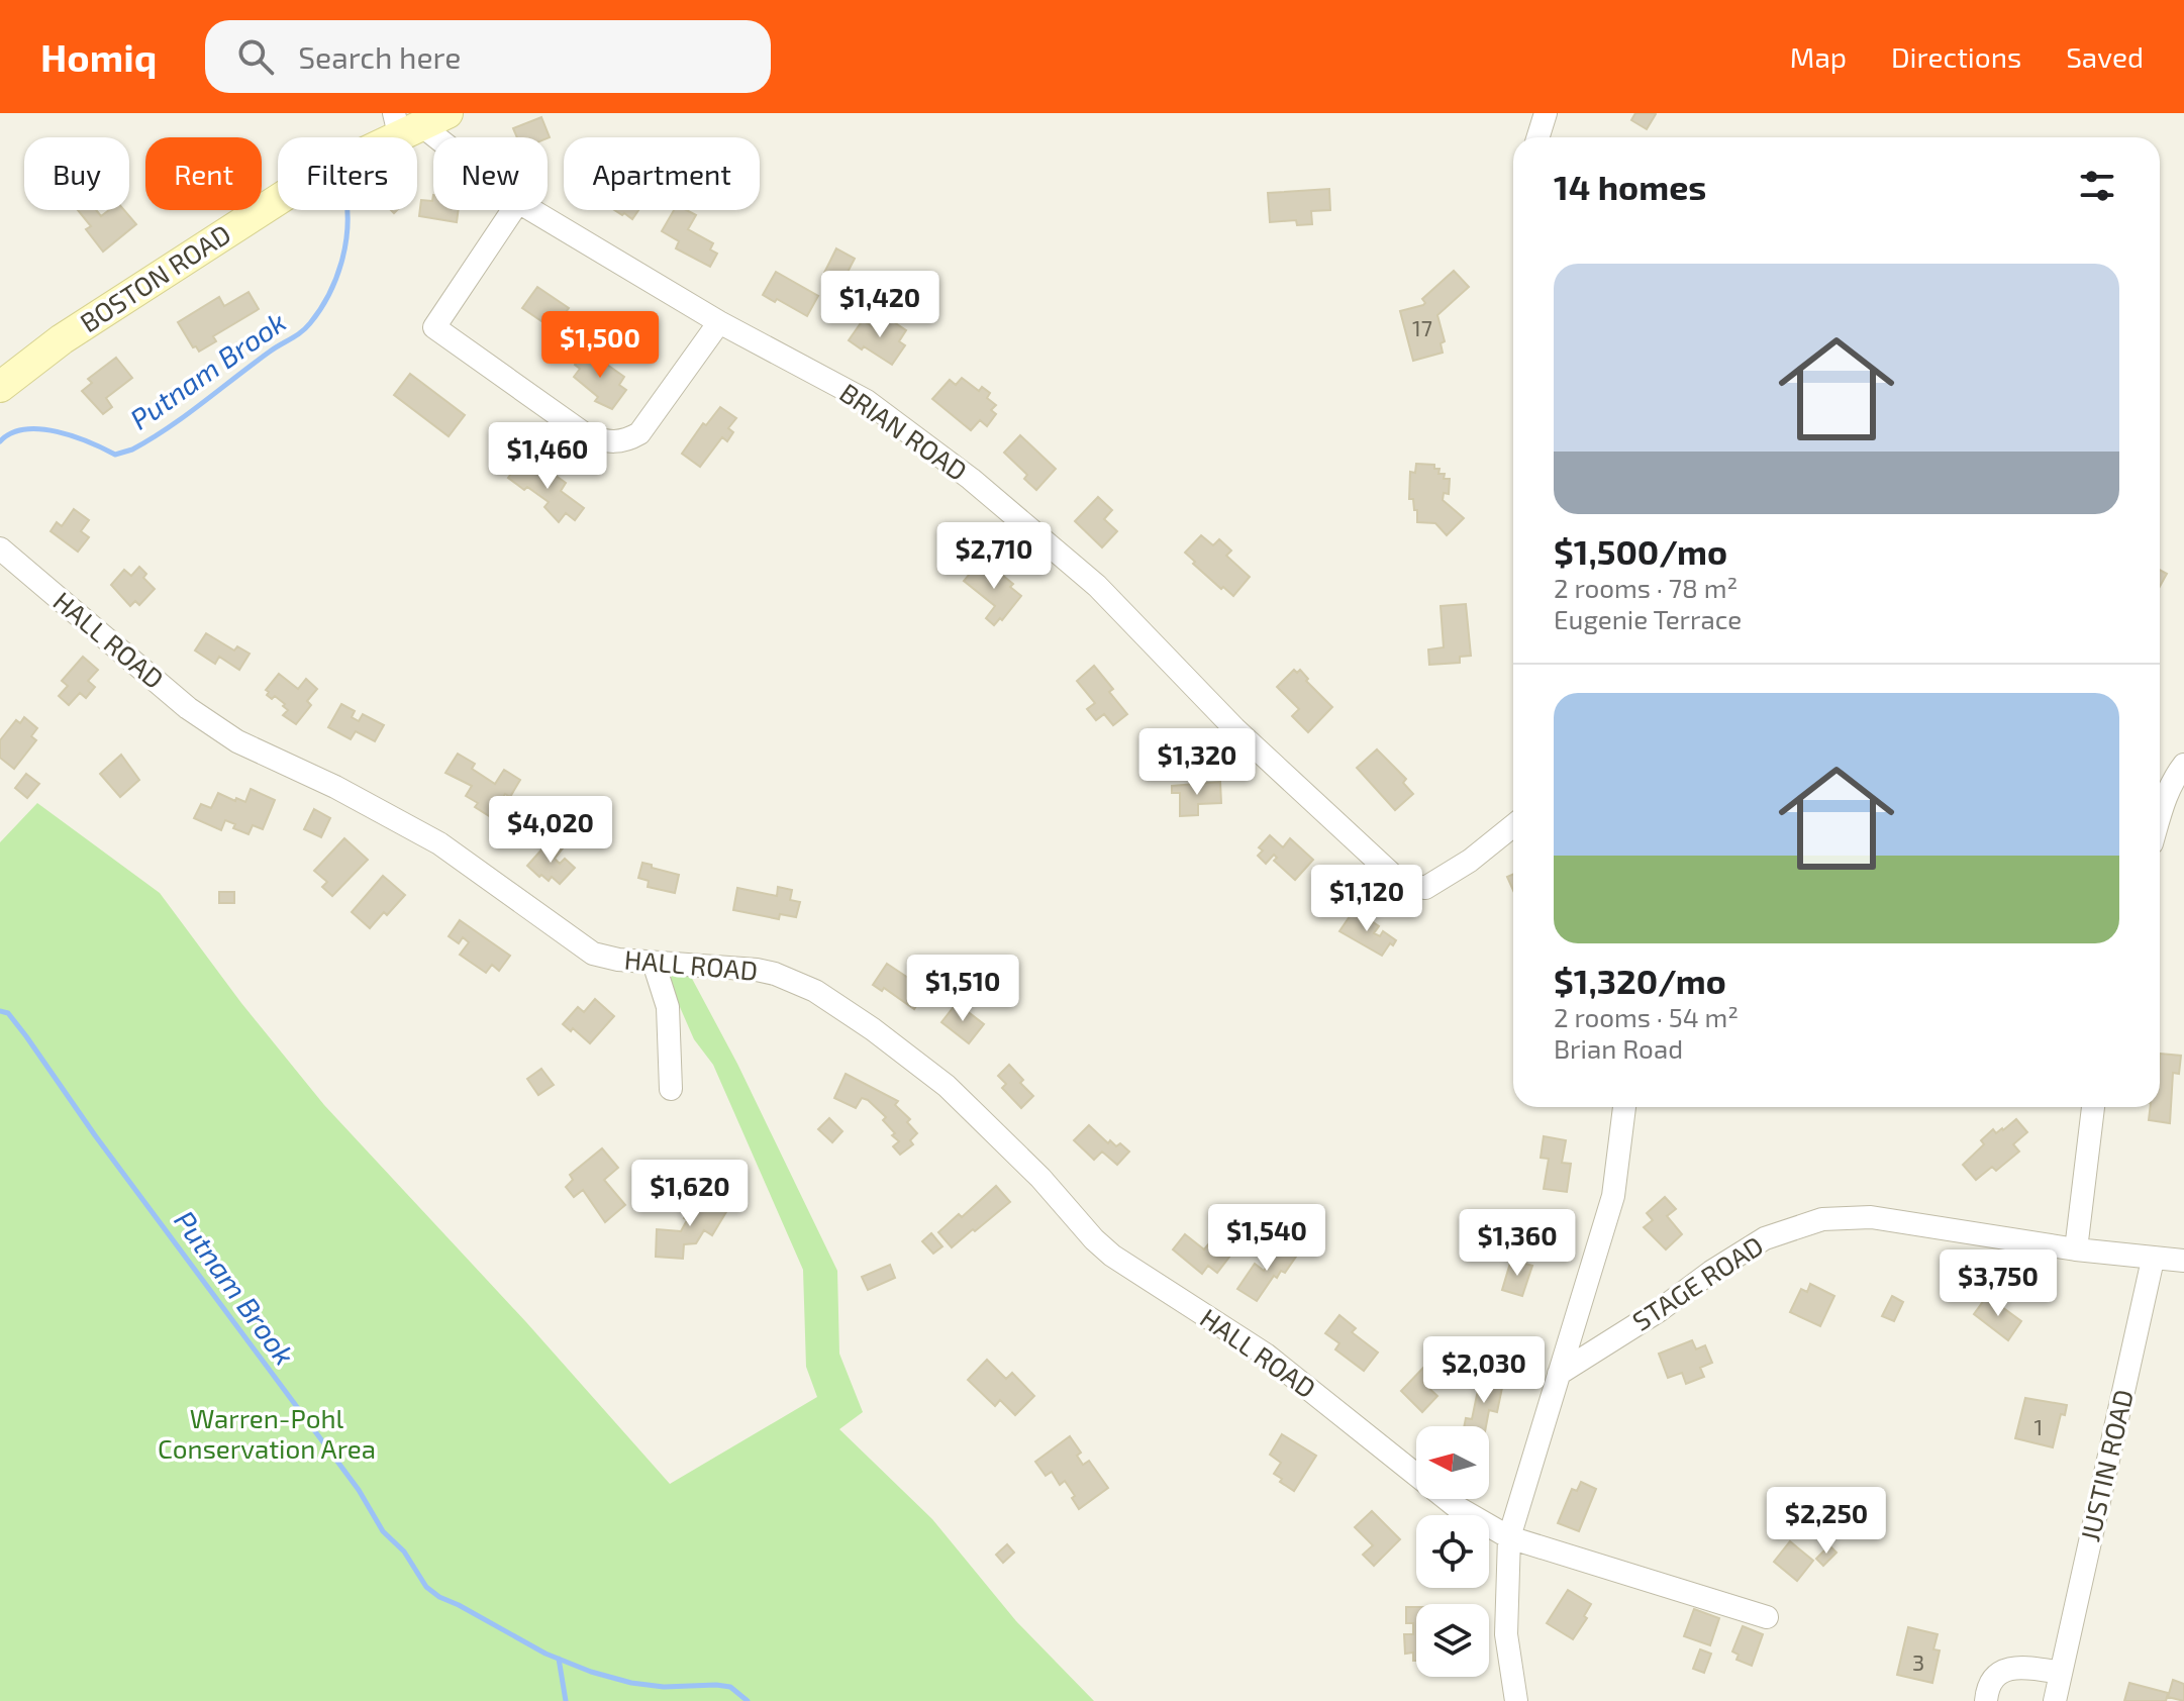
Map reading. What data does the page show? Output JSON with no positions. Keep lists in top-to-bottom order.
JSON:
{
  "streets": {
    "main road": ["BOSTON ROAD"],
    "street": [
      "BRIAN ROAD",
      "HALL ROAD",
      "STAGE ROAD",
      "JUSTIN ROAD"
    ]
  },
  "crossings": [
    ["BOSTON ROAD", "BRIAN ROAD"],
    ["STAGE ROAD", "JUSTIN ROAD"]
  ],
  "water": ["Putnam Brook"],
  "parks": ["Warren-Pohl Conservation Area"],
  "house_numbers": ["17", "1", "3"],
  "north": "left",
  "page": {
    "header": "Homiq",
    "search": "Search here",
    "nav": ["Map", "Directions", "Saved"],
    "chip": [
      "Buy",
      "Rent",
      "Filters",
      "New",
      "Apartment"
    ],
    "heading": "14 homes",
    "list": [
      {
        "name": "$1,500/mo",
        "note": "2 rooms · 78 m² · Eugenie Terrace"
      },
      {
        "name": "$1,320/mo",
        "note": "2 rooms · 54 m² · Brian Road"
      }
    ],
    "price": [
      "$1,420",
      "$1,500",
      "$1,460",
      "$2,710",
      "$1,320",
      "$4,020",
      "$1,120",
      "$1,510",
      "$1,620",
      "$1,540",
      "$1,360",
      "$3,750",
      "$2,030",
      "$2,250"
    ]
  }
}
